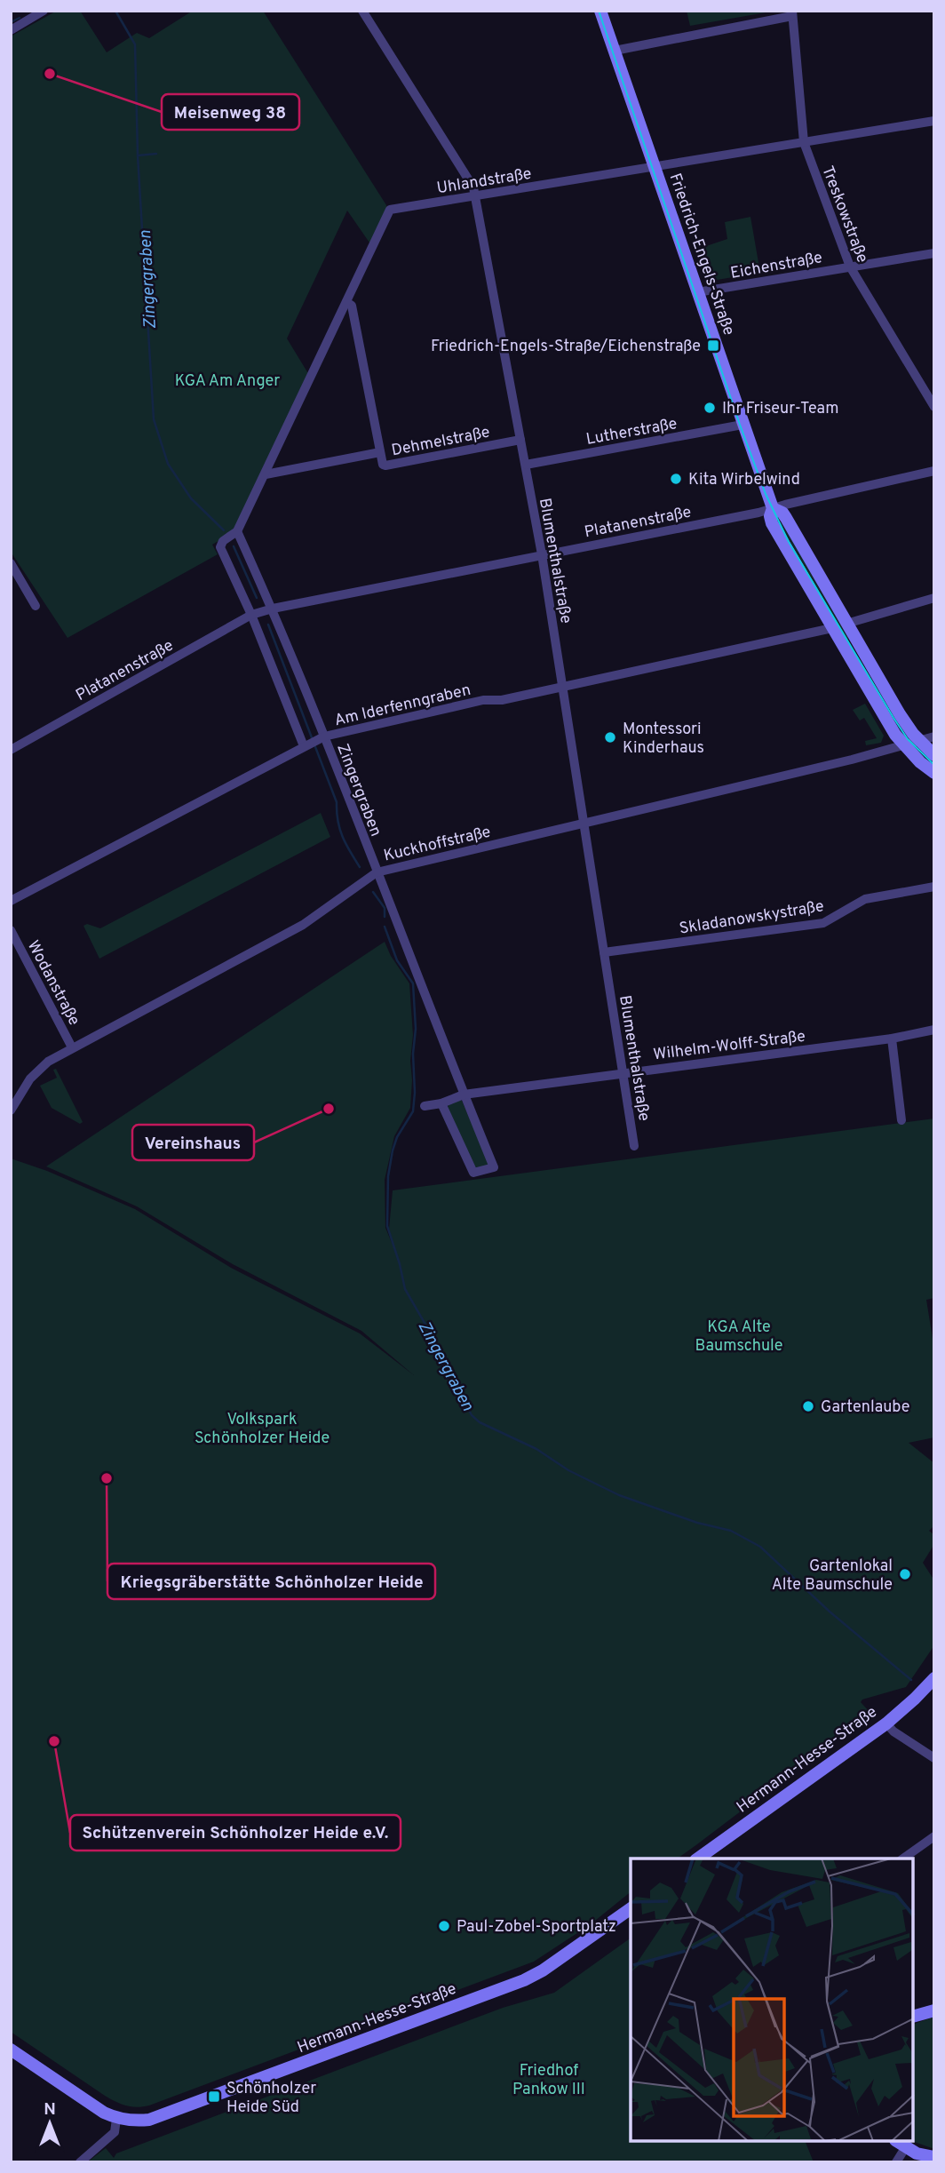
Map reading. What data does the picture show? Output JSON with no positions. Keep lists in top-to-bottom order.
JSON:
{
  "streets": {
    "main road": ["Friedrich-Engels-Straße", "Hermann-Hesse-Straße"],
    "street": [
      "Uhlandstraße",
      "Treskowstraße",
      "Eichenstraße",
      "Lutherstraße",
      "Dehmelstraße",
      "Platanenstraße",
      "Blumenthalstraße",
      "Am Iderfenngraben",
      "Zingergraben",
      "Kuckhoffstraße",
      "Skladanowskystraße",
      "Wodanstraße",
      "Wilhelm-Wolff-Straße"
    ]
  },
  "crossings": [
    ["Uhlandstraße", "Treskowstraße"],
    ["Uhlandstraße", "Friedrich-Engels-Straße"],
    ["Uhlandstraße", "Dehmelstraße"],
    ["Uhlandstraße", "Blumenthalstraße"],
    ["Uhlandstraße", "Zingergraben"],
    ["Treskowstraße", "Eichenstraße"],
    ["Friedrich-Engels-Straße", "Eichenstraße"],
    ["Friedrich-Engels-Straße", "Lutherstraße"],
    ["Friedrich-Engels-Straße", "Platanenstraße"],
    ["Friedrich-Engels-Straße", "Am Iderfenngraben"],
    ["Friedrich-Engels-Straße", "Kuckhoffstraße"],
    ["Lutherstraße", "Blumenthalstraße"],
    ["Dehmelstraße", "Blumenthalstraße"],
    ["Platanenstraße", "Blumenthalstraße"],
    ["Platanenstraße", "Zingergraben"],
    ["Blumenthalstraße", "Am Iderfenngraben"],
    ["Blumenthalstraße", "Kuckhoffstraße"],
    ["Blumenthalstraße", "Skladanowskystraße"],
    ["Blumenthalstraße", "Wilhelm-Wolff-Straße"],
    ["Am Iderfenngraben", "Zingergraben"],
    ["Zingergraben", "Kuckhoffstraße"],
    ["Zingergraben", "Wilhelm-Wolff-Straße"],
    ["Kuckhoffstraße", "Wodanstraße"]
  ],
  "water": ["Zingergraben"],
  "parks": [
    "KGA Am Anger",
    "KGA Alte Baumschule",
    "Volkspark Schönholzer Heide",
    "Friedhof Pankow III"
  ],
  "places": {
    "other": [
      "Meisenweg 38",
      "Ihr Friseur-Team",
      "Kita Wirbelwind",
      "Montessori Kinderhaus",
      "Vereinshaus",
      "Gartenlaube",
      "Kriegsgräberstätte Schönholzer Heide",
      "Gartenlokal Alte Baumschule",
      "Schützenverein Schönholzer Heide e.V.",
      "Paul-Zobel-Sportplatz"
    ],
    "transit": ["Friedrich-Engels-Straße/Eichenstraße", "Schönholzer Heide Süd"]
  },
  "north": "top"
}
